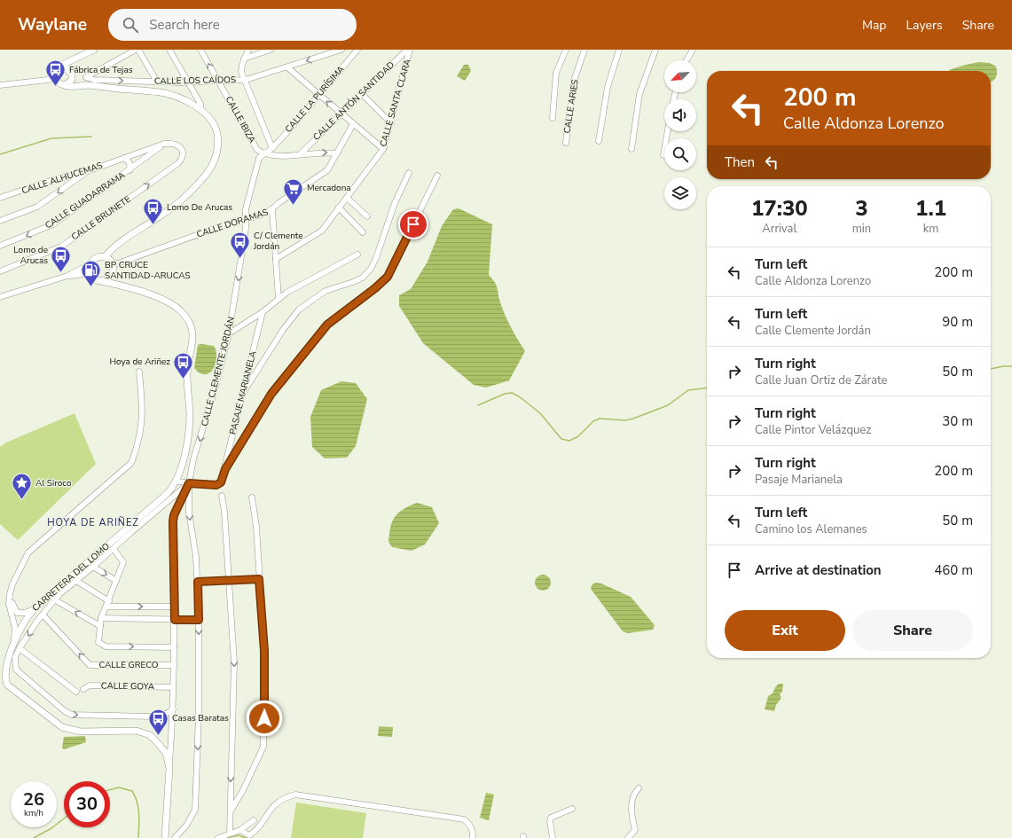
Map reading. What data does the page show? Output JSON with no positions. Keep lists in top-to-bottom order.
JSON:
{
  "streets": {
    "main road": ["CARRETERA DEL LOMO"],
    "street": [
      "CALLE LOS CAÍDOS",
      "CALLE LA PURÍSIMA",
      "CALLE ANTÓN SANTIDAD",
      "CALLE SANTA CLARA",
      "CALLE ARIES",
      "CALLE IBIZA",
      "CALLE ALHUCEMAS",
      "CALLE GUADARRAMA",
      "CALLE BRUNETE",
      "CALLE DORAMAS",
      "CALLE CLEMENTE JORDÁN",
      "PASAJE MARIANELA",
      "CALLE GRECO",
      "CALLE GOYA"
    ]
  },
  "crossings": [
    ["CALLE LOS CAÍDOS", "CALLE IBIZA"],
    ["CALLE LA PURÍSIMA", "CALLE IBIZA"],
    ["CALLE ANTÓN SANTIDAD", "CALLE SANTA CLARA"],
    ["CALLE ALHUCEMAS", "CALLE GUADARRAMA"],
    ["CALLE ALHUCEMAS", "CALLE BRUNETE"],
    ["CALLE DORAMAS", "CALLE CLEMENTE JORDÁN"],
    ["CALLE DORAMAS", "CARRETERA DEL LOMO"],
    ["CALLE CLEMENTE JORDÁN", "PASAJE MARIANELA"]
  ],
  "districts": ["HOYA DE ARIÑEZ"],
  "places": {
    "bus stop": [
      "Fábrica de Tejas",
      "Lomo De Arucas",
      "C/ Clemente Jordán",
      "Lomo de Arucas",
      "Hoya de Ariñez",
      "Casas Baratas"
    ],
    "supermarket": ["Mercadona"],
    "fuel station": ["BP CRUCE SANTIDAD-ARUCAS"],
    "place": ["Al Siroco"]
  },
  "north": "bottom left",
  "page": {
    "header": "Waylane",
    "search": "Search here",
    "nav": ["Map", "Layers", "Share"],
    "turn": ["200 m", "Calle Aldonza Lorenzo"],
    "then": "Then",
    "eta": [
      "17:30",
      "Arrival",
      "3",
      "min",
      "1.1",
      "km"
    ],
    "list": [
      {
        "name": "Turn left",
        "note": "Calle Aldonza Lorenzo",
        "value": "200 m"
      },
      {
        "name": "Turn left",
        "note": "Calle Clemente Jordán",
        "value": "90 m"
      },
      {
        "name": "Turn right",
        "note": "Calle Juan Ortiz de Zárate",
        "value": "50 m"
      },
      {
        "name": "Turn right",
        "note": "Calle Pintor Velázquez",
        "value": "30 m"
      },
      {
        "name": "Turn right",
        "note": "Pasaje Marianela",
        "value": "200 m"
      },
      {
        "name": "Turn left",
        "note": "Camino los Alemanes",
        "value": "50 m"
      },
      {
        "name": "Arrive at destination",
        "value": "460 m"
      }
    ],
    "buttons": ["Exit", "Share"],
    "speed": "26 km/h",
    "limit": "30"
  }
}
